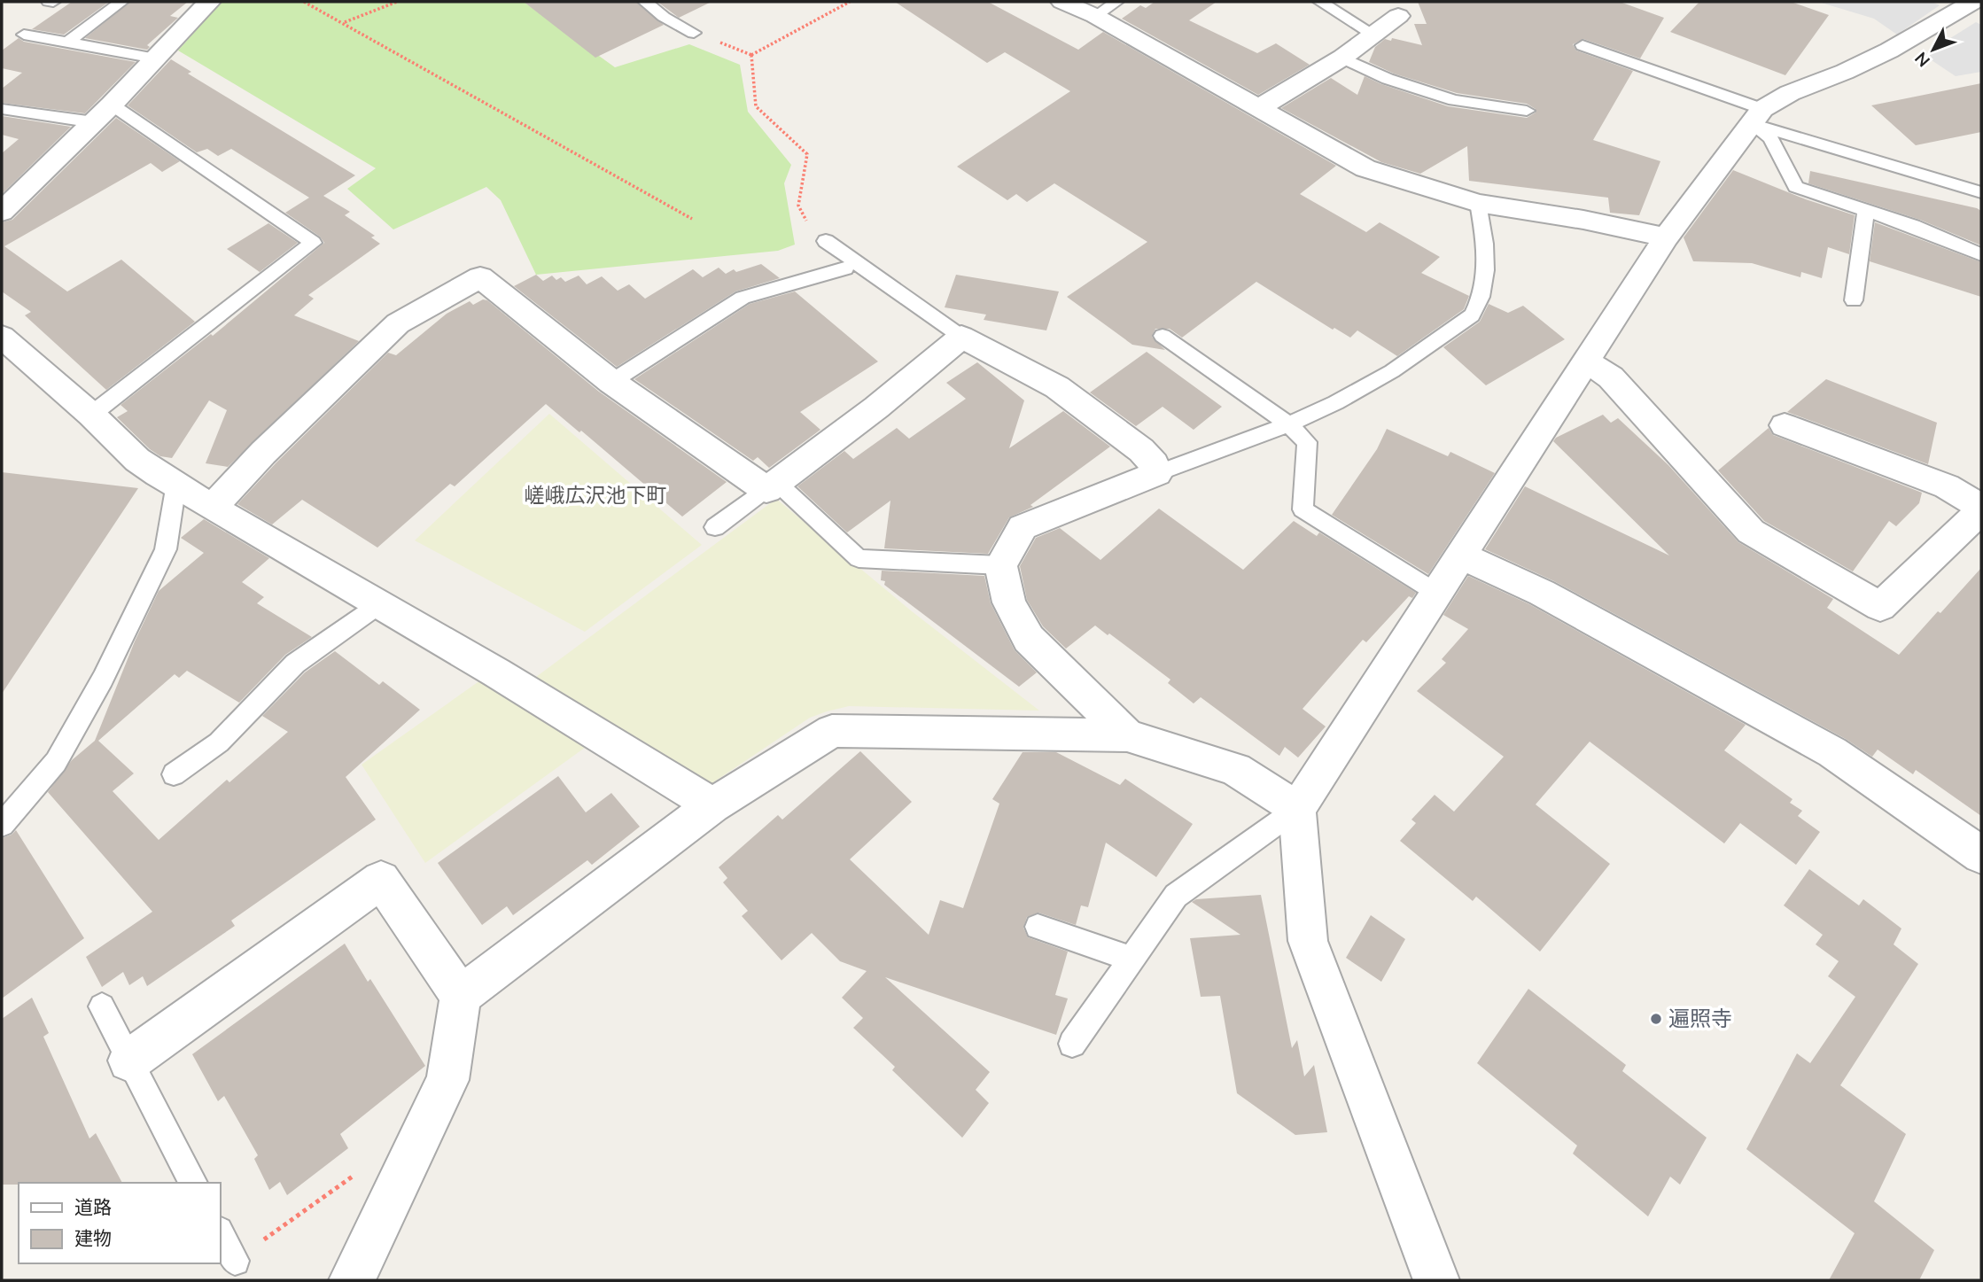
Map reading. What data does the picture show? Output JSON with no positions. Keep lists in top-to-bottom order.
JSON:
{
  "districts": ["嵯峨広沢池下町"],
  "places": ["遍照寺"],
  "legend": ["道路", "建物"],
  "north": "bottom left"
}
